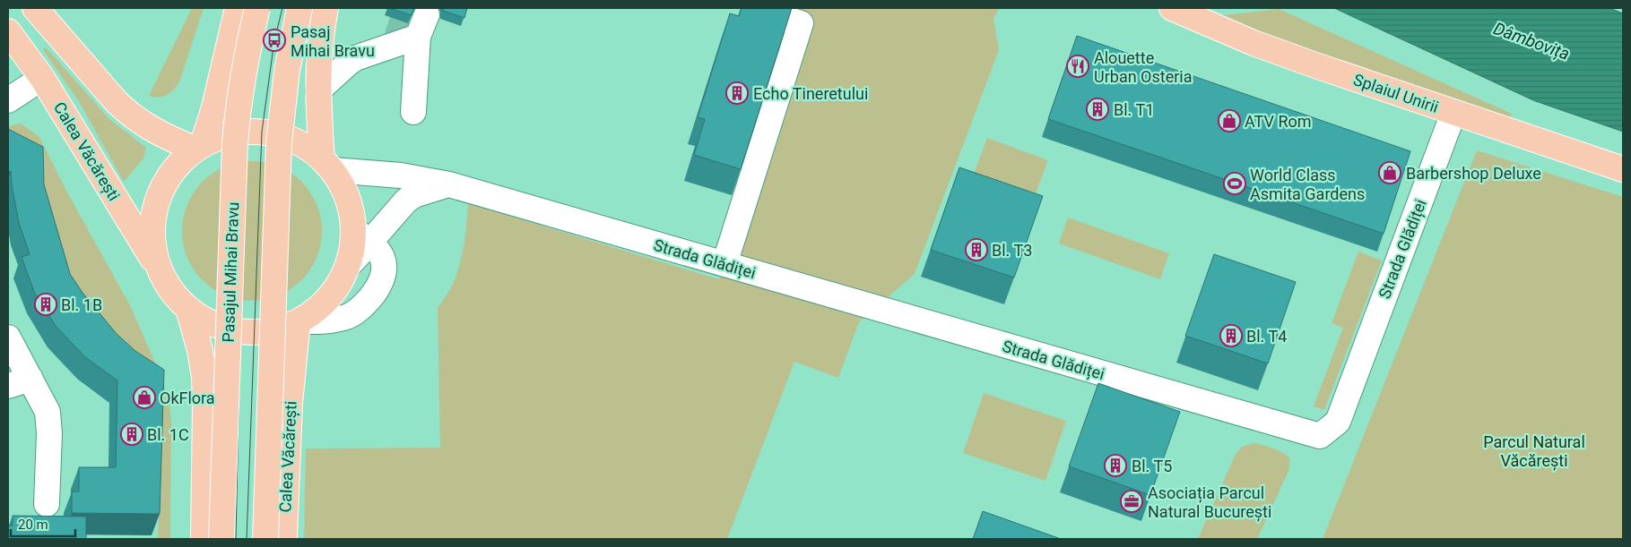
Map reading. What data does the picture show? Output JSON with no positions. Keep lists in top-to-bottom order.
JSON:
{
  "streets": {
    "main road": ["Splaiul Unirii", "Calea Văcărești", "Pasajul Mihai Bravu"],
    "street": ["Strada Glădiței"]
  },
  "crossings": [
    ["Splaiul Unirii", "Strada Glădiței"]
  ],
  "water": ["Dâmbovița"],
  "parks": ["Parcul Natural Văcărești"],
  "places": {
    "bus stop": ["Pasaj Mihai Bravu"],
    "restaurant": ["Alouette Urban Osteria"],
    "building": [
      "Echo Tineretului",
      "Bl. T1",
      "Bl. T3",
      "Bl. 1B",
      "Bl. T4",
      "Bl. 1C",
      "Bl. T5"
    ],
    "shop": ["ATV Rom", "Barbershop Deluxe", "OkFlora"],
    "sports": ["World Class Asmita Gardens"],
    "office": ["Asociația Parcul Natural București"]
  },
  "scale_bar": "20 m"
}
